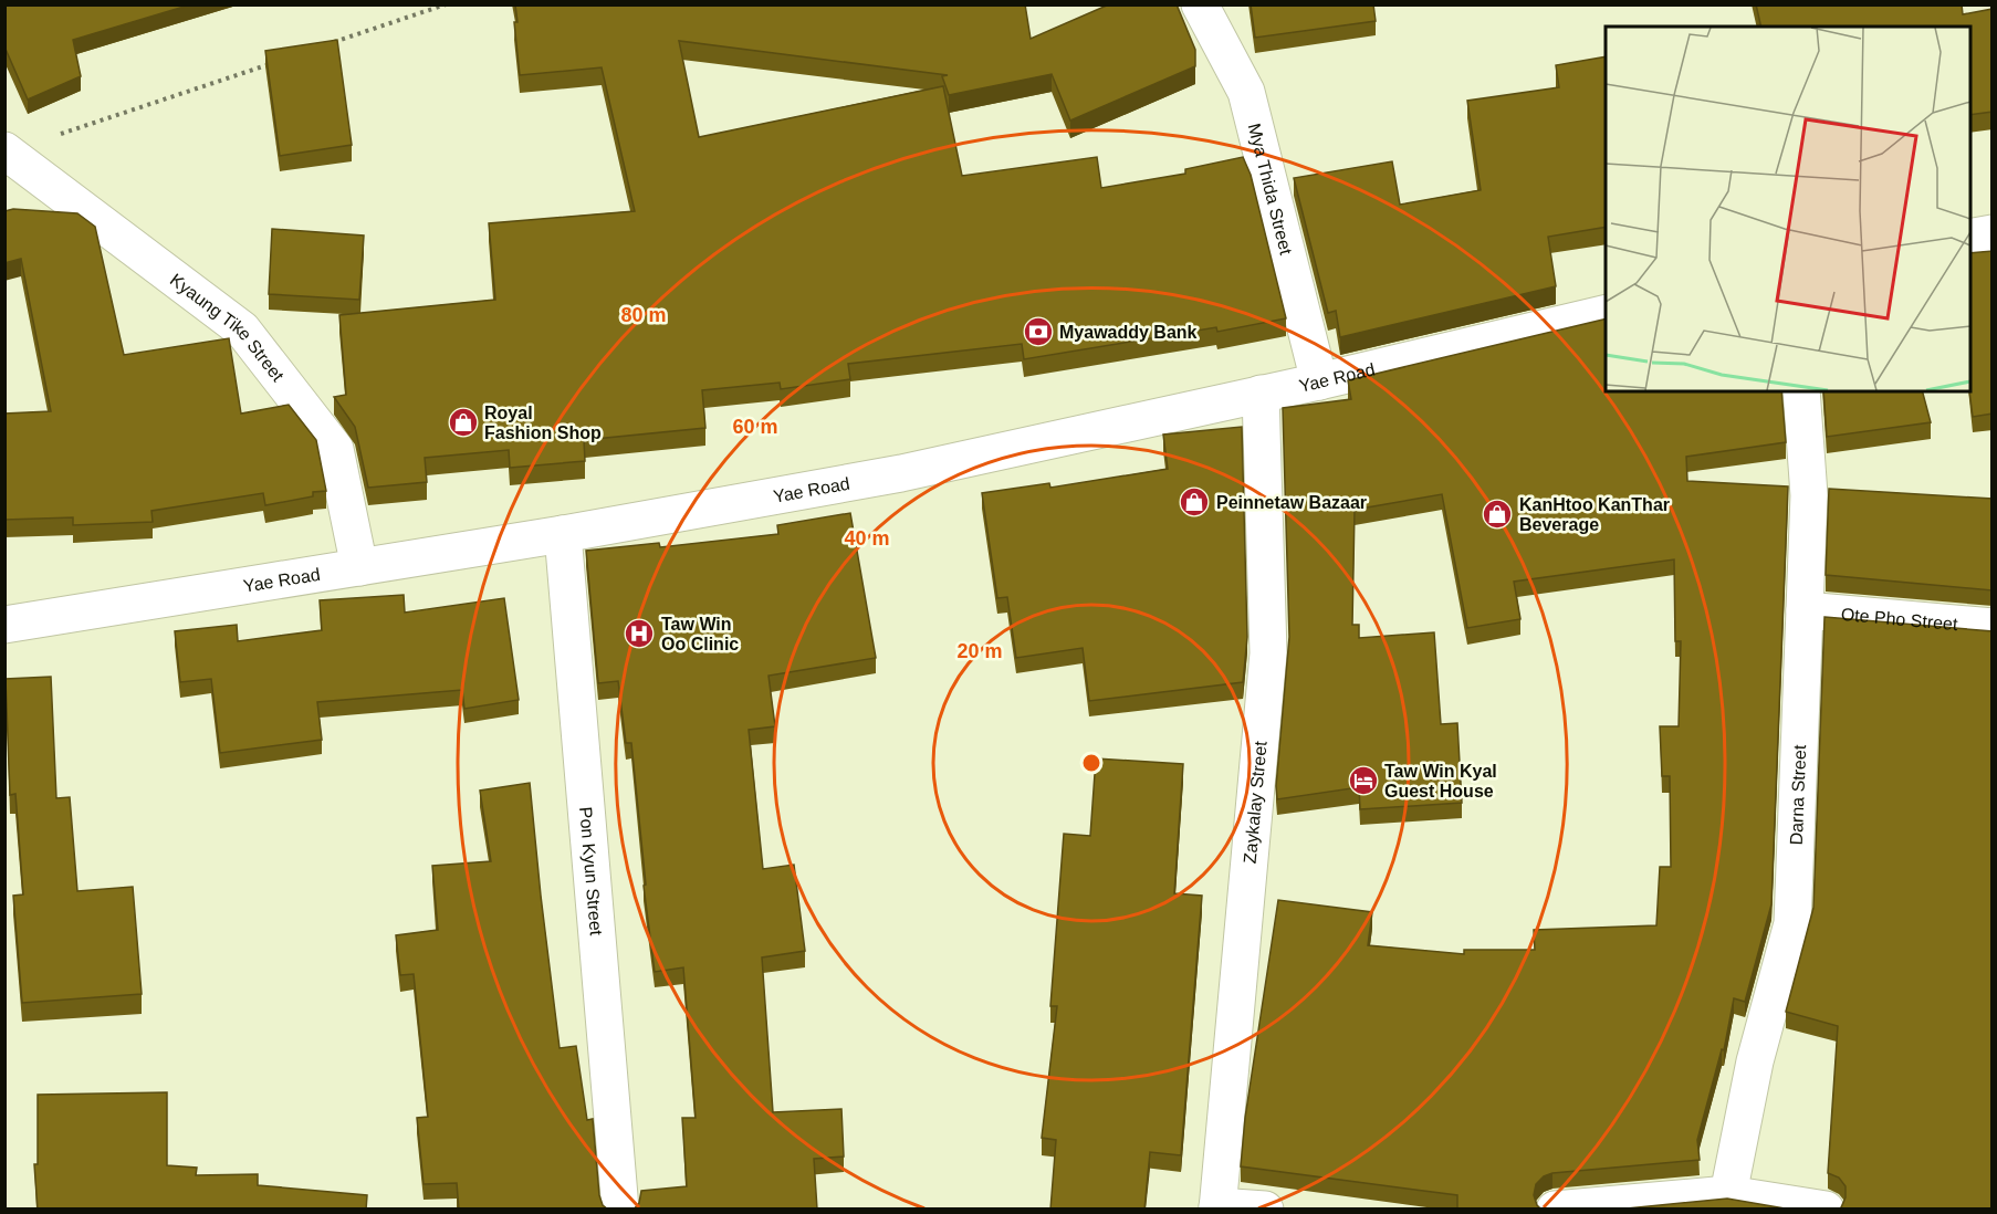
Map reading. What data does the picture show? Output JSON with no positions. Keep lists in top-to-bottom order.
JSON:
{
  "streets": {
    "street": [
      "Mya Thida Street",
      "Kyaung Tike Street",
      "Yae Road",
      "Ote Pho Street",
      "Darna Street",
      "Zaykalay Street",
      "Pon Kyun Street"
    ]
  },
  "crossings": [
    ["Mya Thida Street", "Yae Road"],
    ["Kyaung Tike Street", "Yae Road"],
    ["Yae Road", "Zaykalay Street"],
    ["Yae Road", "Pon Kyun Street"],
    ["Ote Pho Street", "Darna Street"]
  ],
  "places": {
    "bank": ["Myawaddy Bank"],
    "shop": ["Royal Fashion Shop", "Peinnetaw Bazaar", "KanHtoo KanThar Beverage"],
    "hospital": ["Taw Win Oo Clinic"],
    "hotel": ["Taw Win Kyal Guest House"]
  },
  "rings": [
    "80 m",
    "60 m",
    "40 m",
    "20 m"
  ]
}
